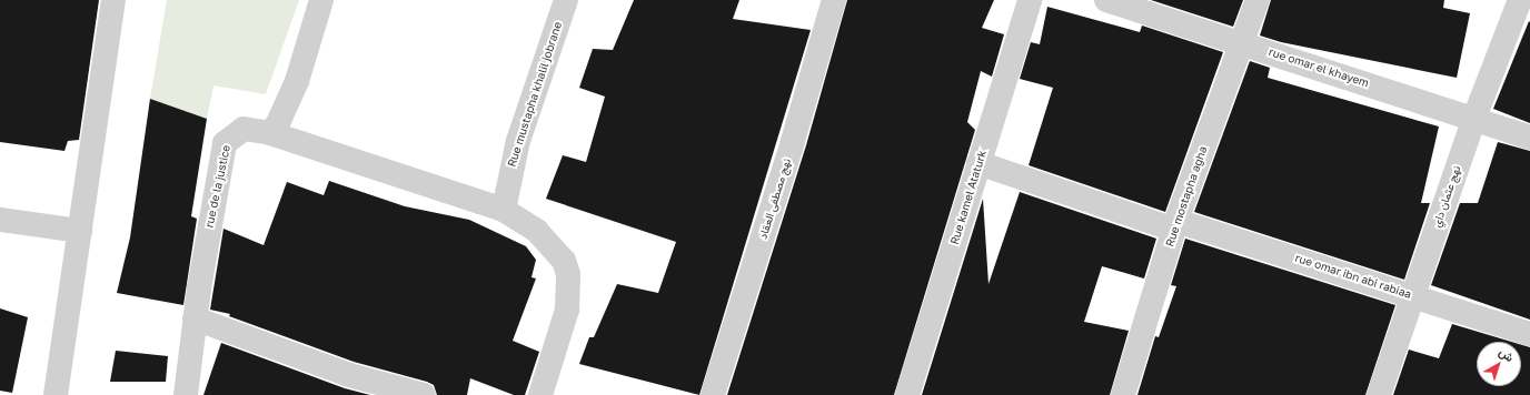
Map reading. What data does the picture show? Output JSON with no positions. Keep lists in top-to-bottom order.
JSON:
{
  "streets": {
    "street": [
      "rue omar el khayem",
      "Rue mustapha khalil jobrane",
      "rue de la justice",
      "Rue mostapha agha",
      "نهج عثمان داي",
      "Rue kamel Ataturk",
      "نهج مصطفى العقاد",
      "rue omar ibn abi rabiaa"
    ]
  },
  "crossings": [
    ["rue omar el khayem", "Rue mostapha agha"],
    ["rue omar el khayem", "نهج عثمان داي"],
    ["Rue mustapha khalil jobrane", "rue de la justice"],
    ["Rue mostapha agha", "rue omar ibn abi rabiaa"],
    ["نهج عثمان داي", "rue omar ibn abi rabiaa"],
    ["Rue kamel Ataturk", "rue omar ibn abi rabiaa"]
  ],
  "north": "top right"
}
